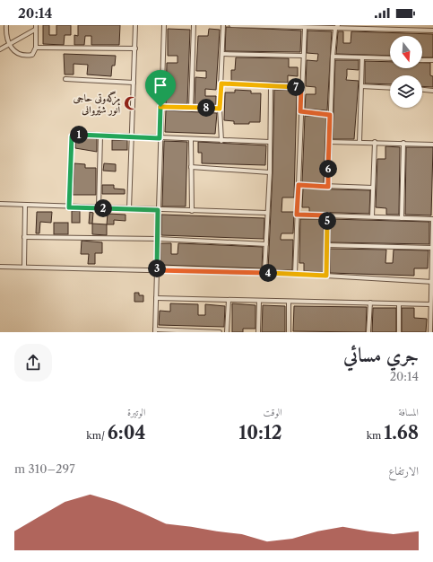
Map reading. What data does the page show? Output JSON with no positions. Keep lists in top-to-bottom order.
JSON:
{
  "places": {
    "mosque": ["مزگەوتی حاجی أنور شێروانی"]
  },
  "north": "bottom",
  "page": {
    "status": "20:14",
    "pins": [
      "7",
      "8",
      "1",
      "6",
      "2",
      "5",
      "3",
      "4"
    ],
    "heading": ["جري مسائي", "20:14"],
    "stats": [
      ["المسافة", "1.68 km"],
      ["الوقت", "10:12"],
      ["الوتيرة", "6:04 /km"]
    ],
    "chart": ["الارتفاع", "297–310 m"]
  }
}
